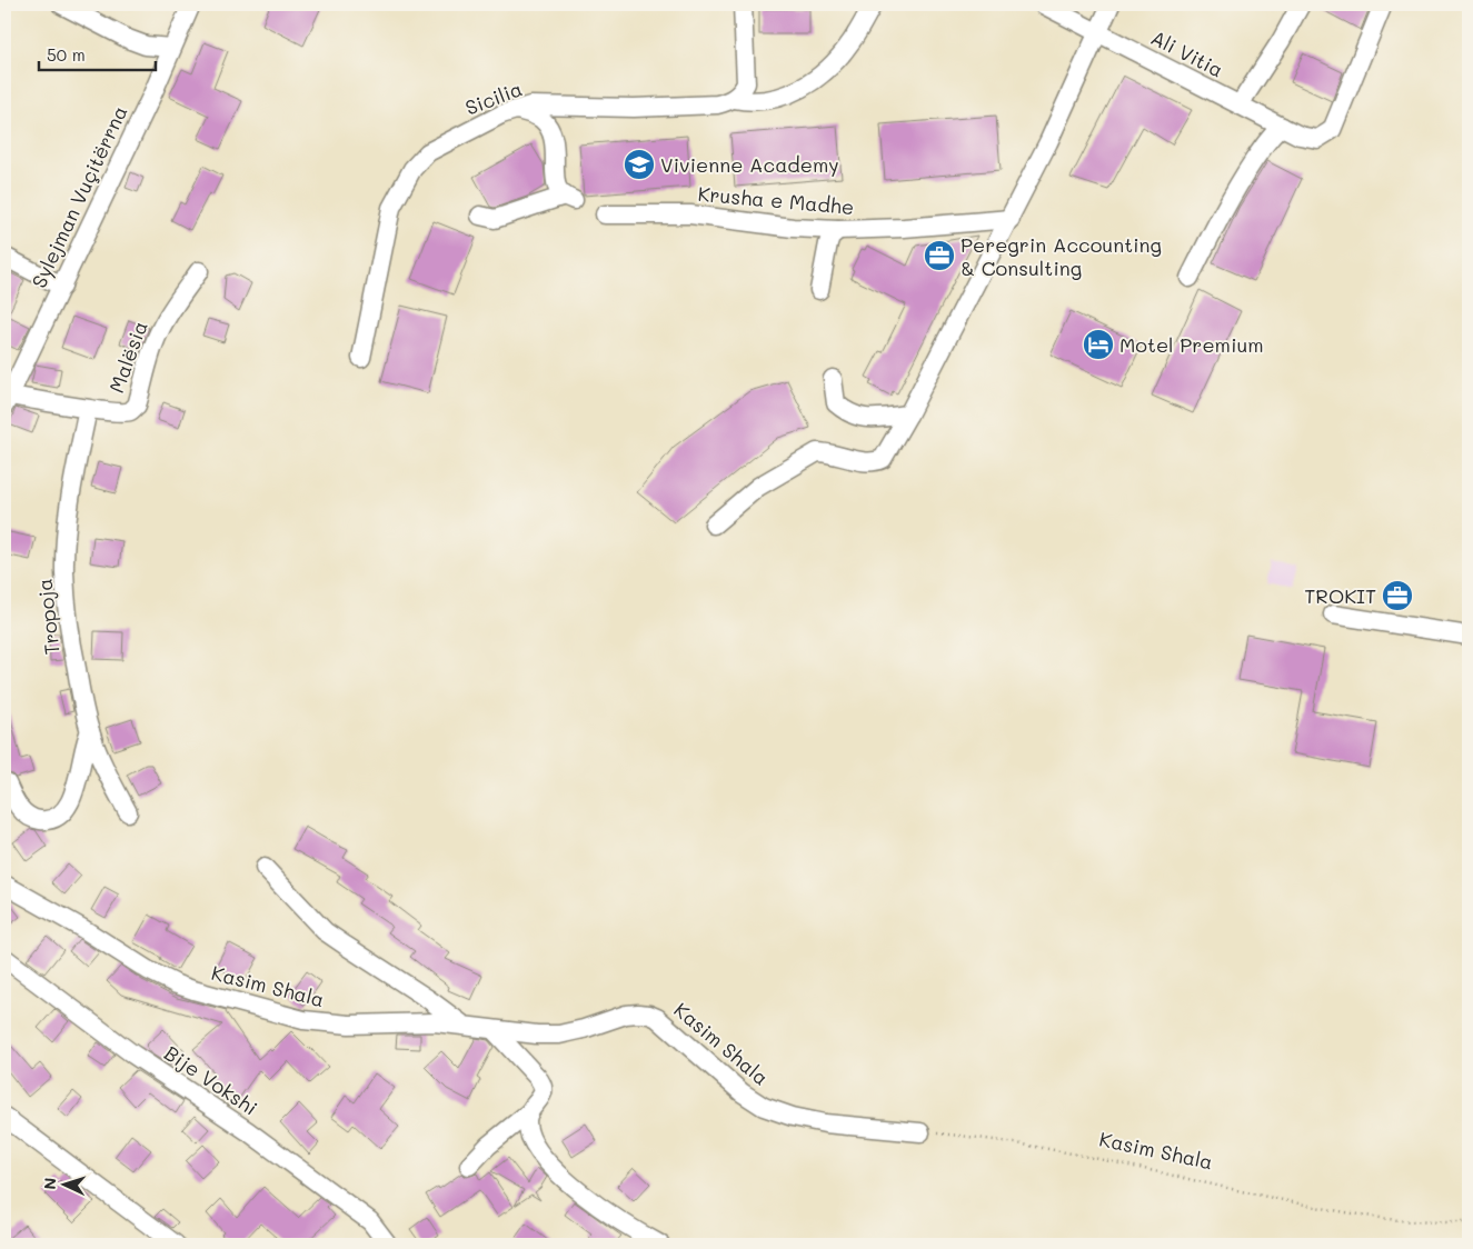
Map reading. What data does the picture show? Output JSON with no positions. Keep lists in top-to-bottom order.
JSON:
{
  "streets": {
    "street": [
      "Ali Vitia",
      "Sicilia",
      "Sylejman Vuçitërrna",
      "Krusha e Madhe",
      "Malësia",
      "Tropoja",
      "Kasim Shala",
      "Bije Vokshi"
    ]
  },
  "crossings": [
    ["Sylejman Vuçitërrna", "Malësia"],
    ["Malësia", "Tropoja"]
  ],
  "places": {
    "school or university": ["Vivienne Academy"],
    "office": ["Peregrin Accounting & Consulting", "TROKIT"],
    "hotel": ["Motel Premium"]
  },
  "scale_bar": "50 m",
  "north": "left"
}
